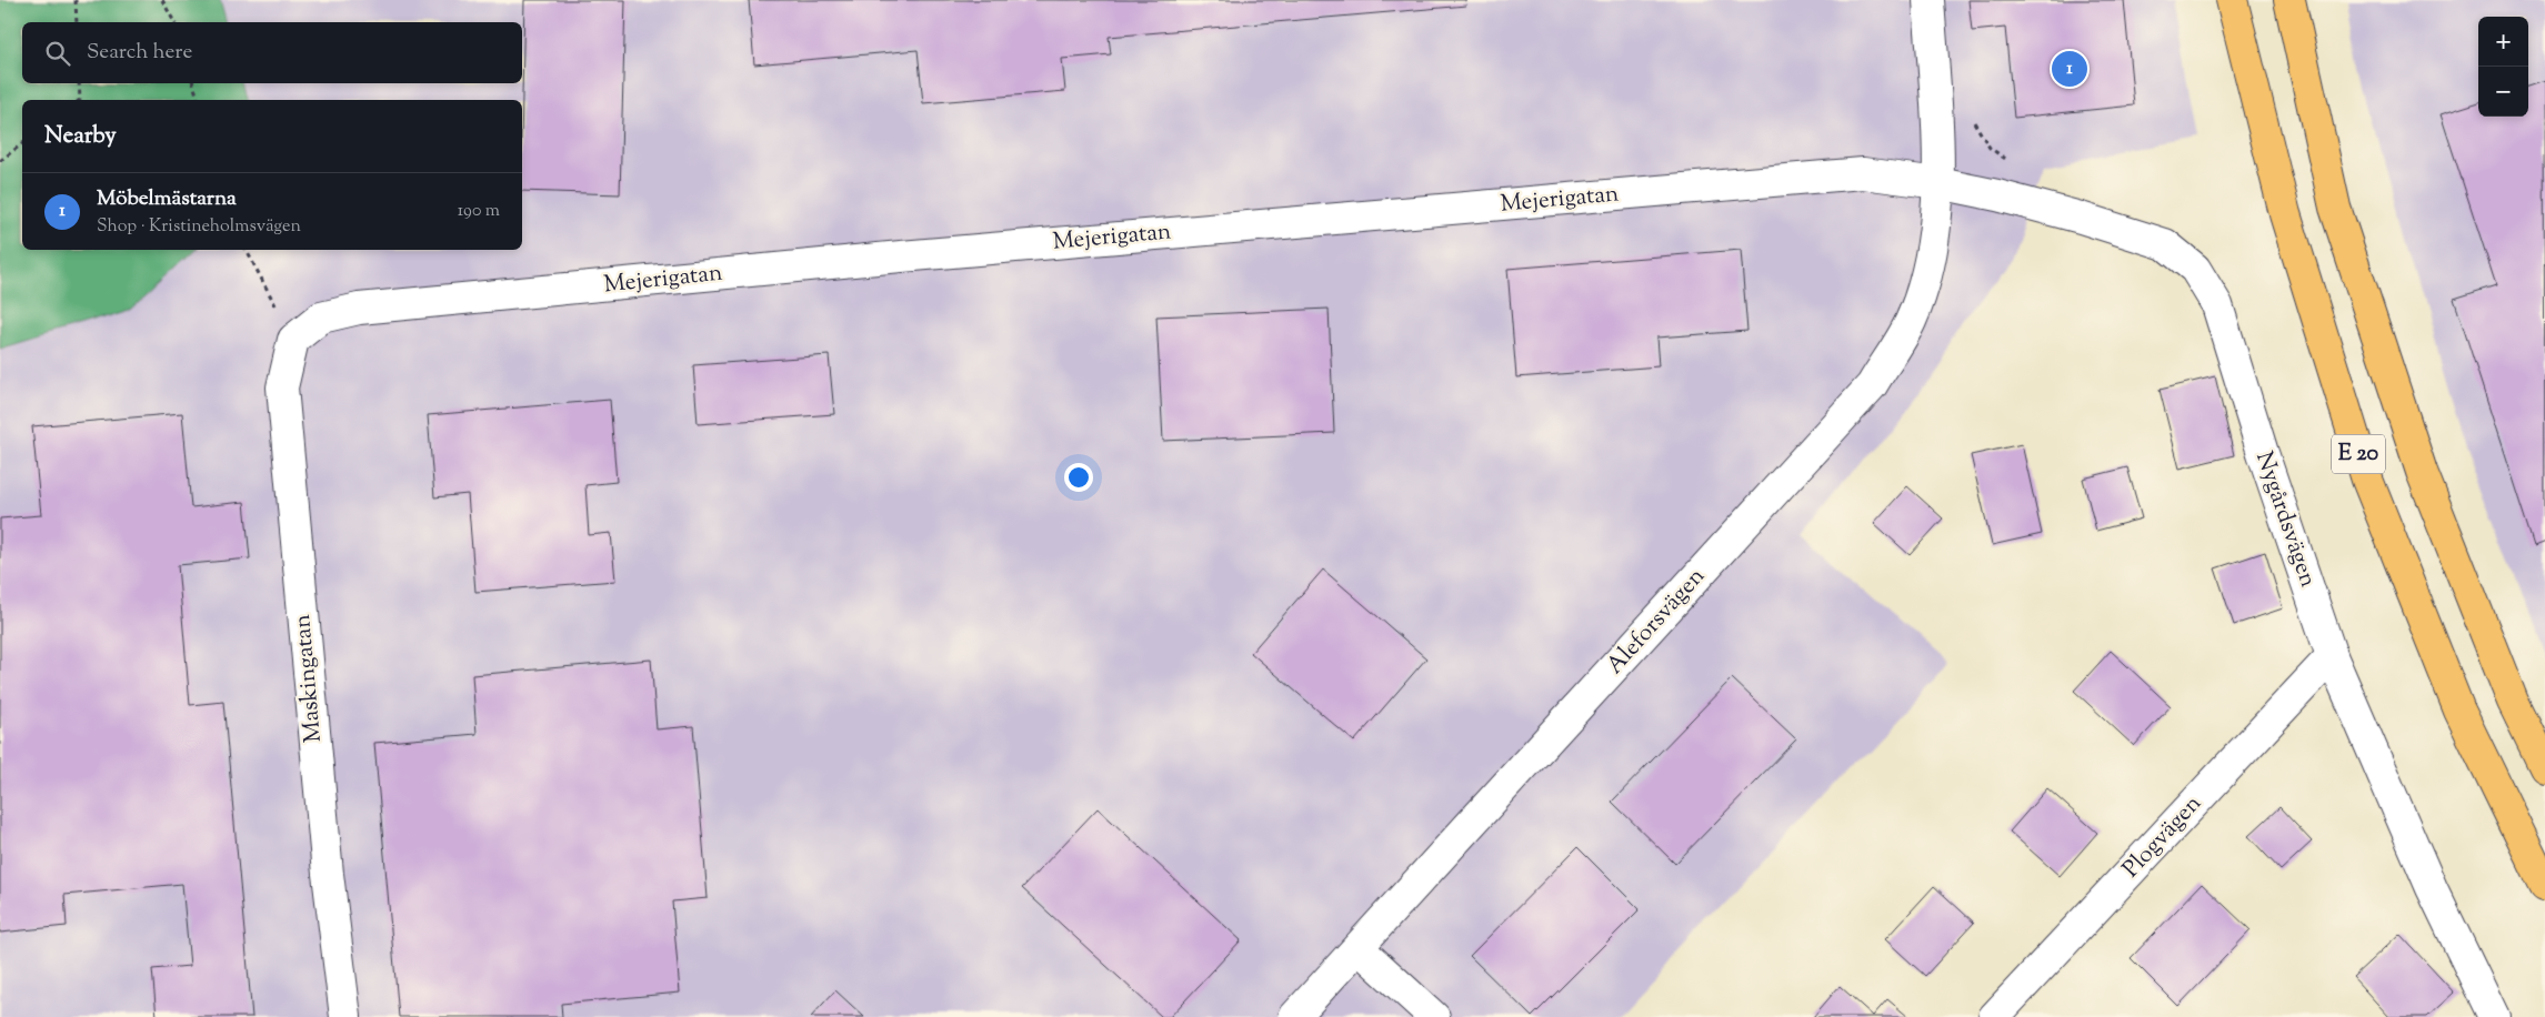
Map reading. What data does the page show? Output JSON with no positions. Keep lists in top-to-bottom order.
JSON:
{
  "streets": {
    "highway": ["E 20"],
    "street": [
      "Mejerigatan",
      "Nygårdsvägen",
      "Aleforsvägen",
      "Maskingatan",
      "Plogvägen"
    ]
  },
  "crossings": [
    ["Mejerigatan", "Nygårdsvägen"],
    ["Mejerigatan", "Aleforsvägen"],
    ["Mejerigatan", "Maskingatan"],
    ["Nygårdsvägen", "Aleforsvägen"],
    ["Nygårdsvägen", "Plogvägen"]
  ],
  "page": {
    "map_buttons": ["+", "−"],
    "search": "Search here",
    "pins": "1",
    "heading": "Nearby",
    "list": [
      {
        "mark": "1",
        "name": "Möbelmästarna",
        "note": "Shop · Kristineholmsvägen",
        "value": "190 m"
      }
    ]
  }
}
